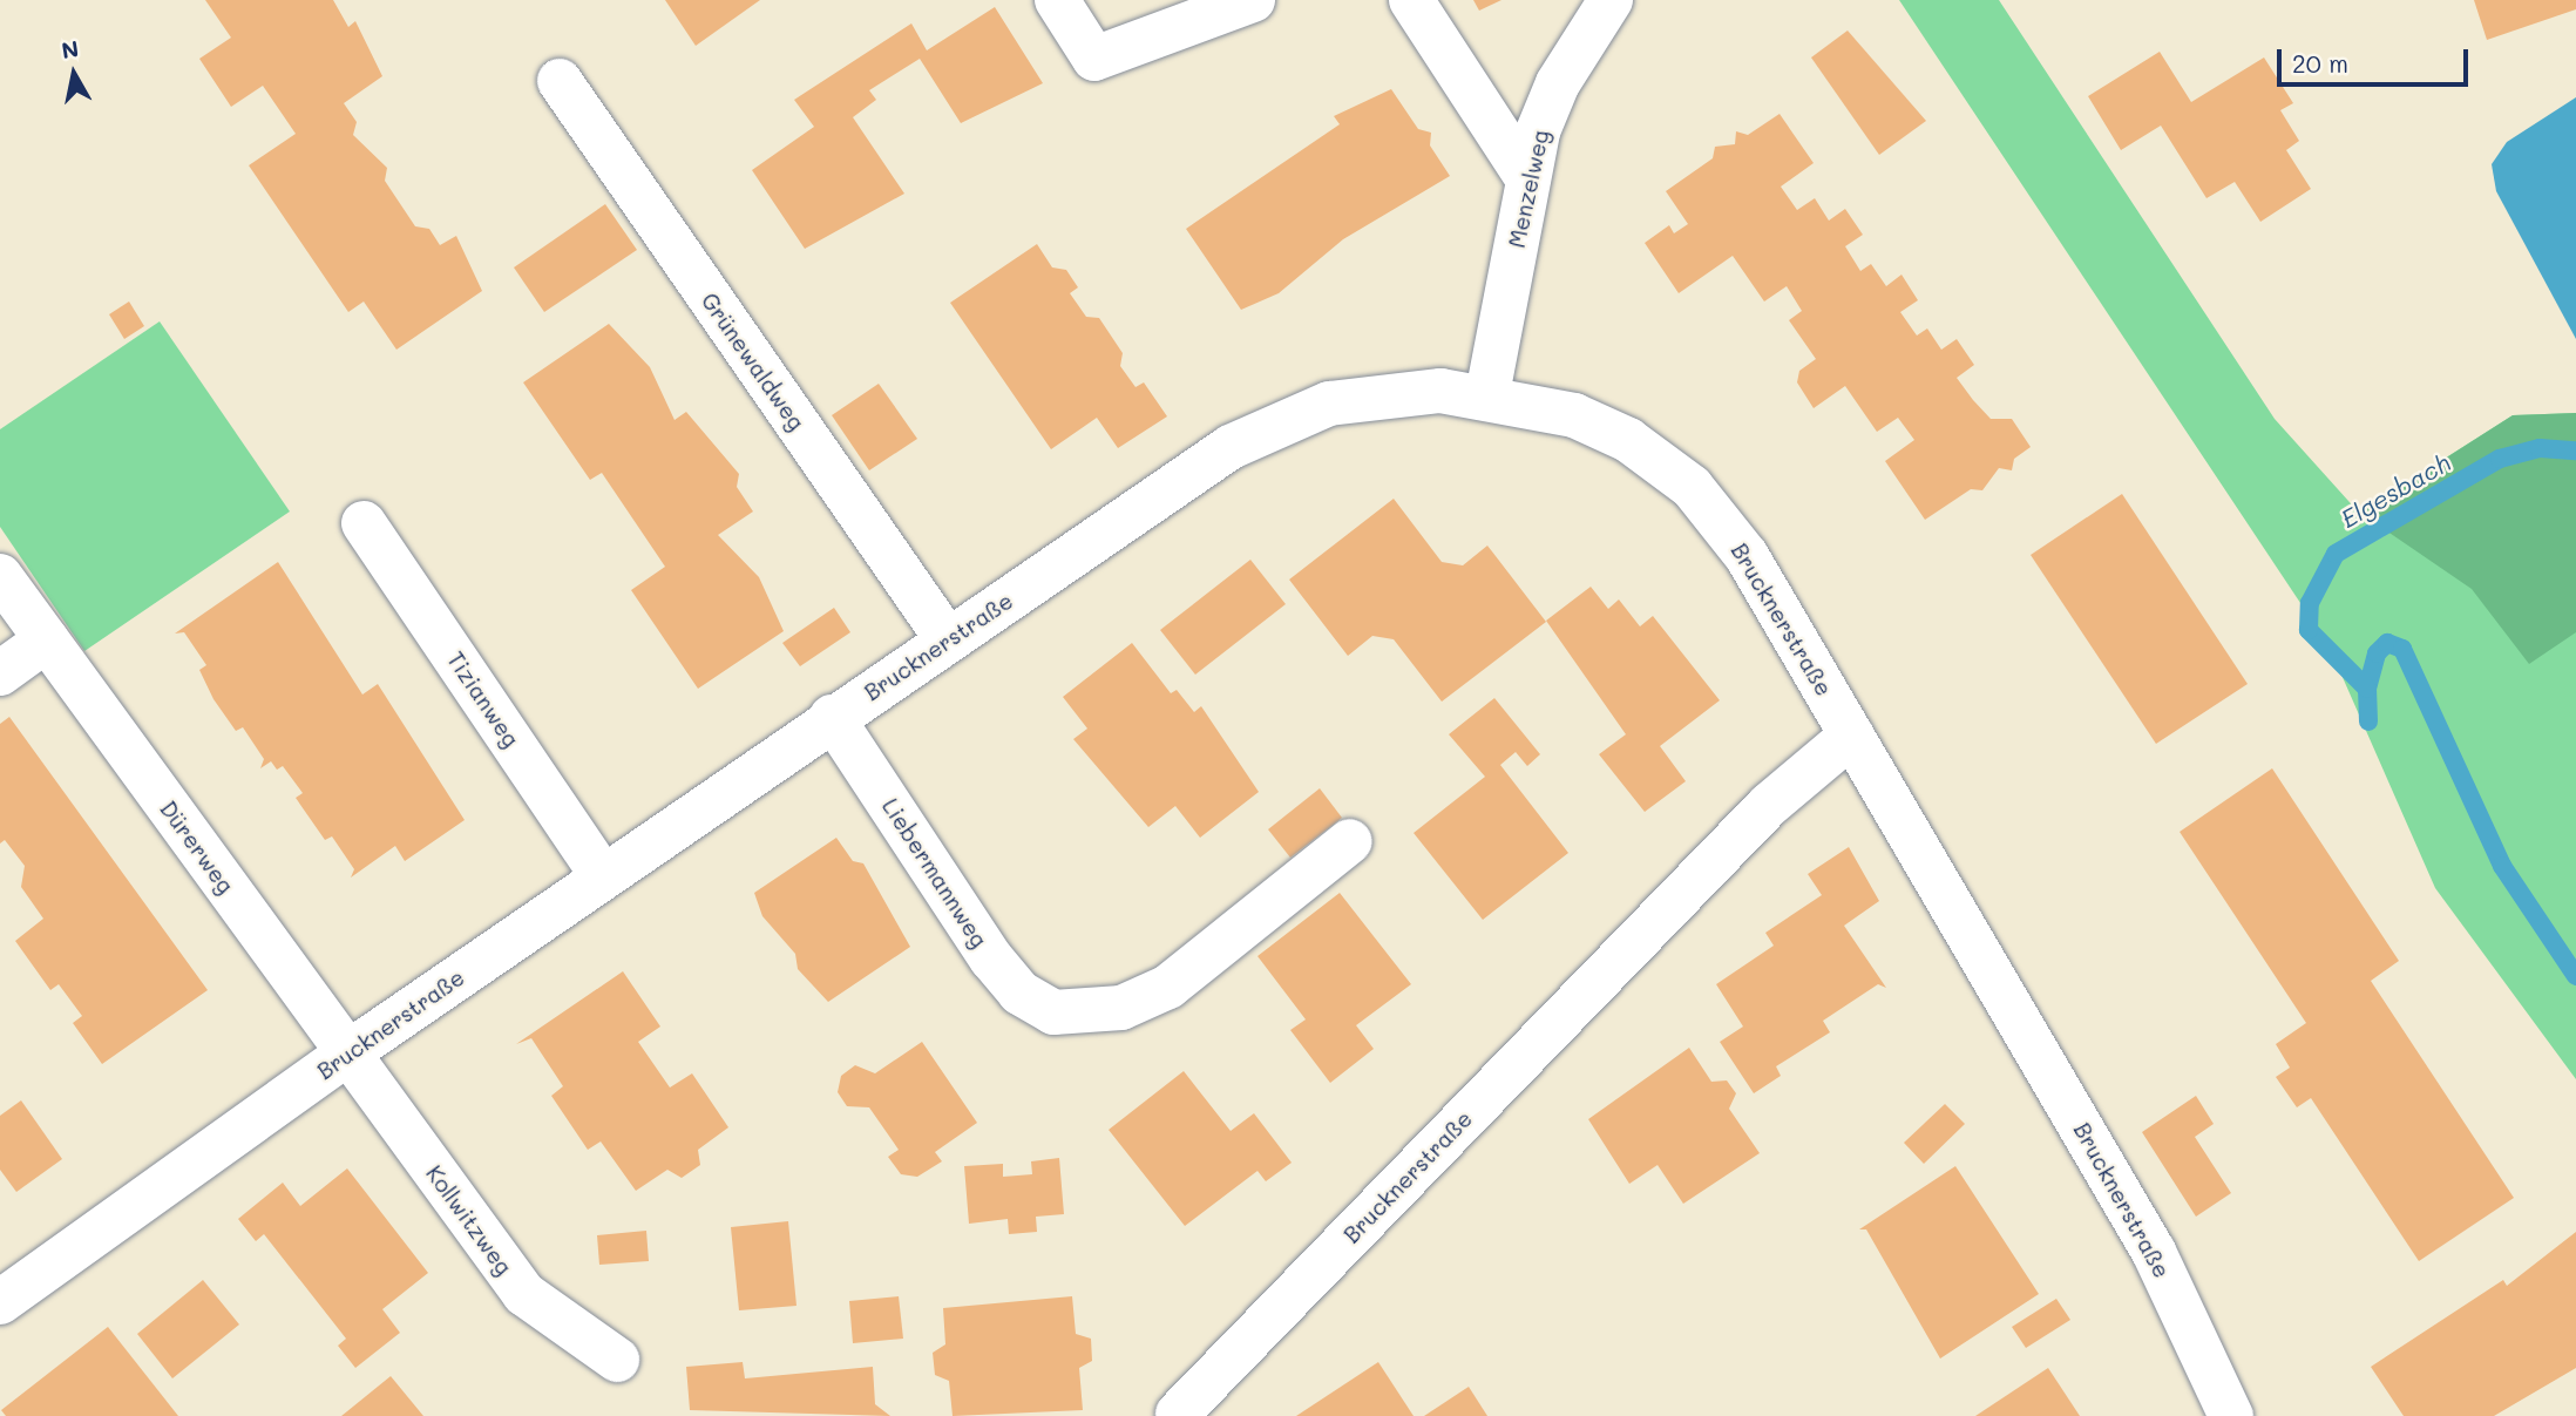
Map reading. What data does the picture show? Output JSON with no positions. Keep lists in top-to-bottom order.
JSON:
{
  "streets": {
    "street": [
      "Menzelweg",
      "Grünewaldweg",
      "Brucknerstraße",
      "Tizianweg",
      "Dürerweg",
      "Liebermannweg",
      "Kollwitzweg"
    ]
  },
  "crossings": [
    ["Menzelweg", "Brucknerstraße"],
    ["Grünewaldweg", "Brucknerstraße"],
    ["Brucknerstraße", "Tizianweg"],
    ["Brucknerstraße", "Dürerweg"],
    ["Brucknerstraße", "Liebermannweg"],
    ["Brucknerstraße", "Kollwitzweg"],
    ["Dürerweg", "Kollwitzweg"]
  ],
  "water": ["Elgesbach"],
  "scale_bar": "20 m",
  "north": "top"
}
